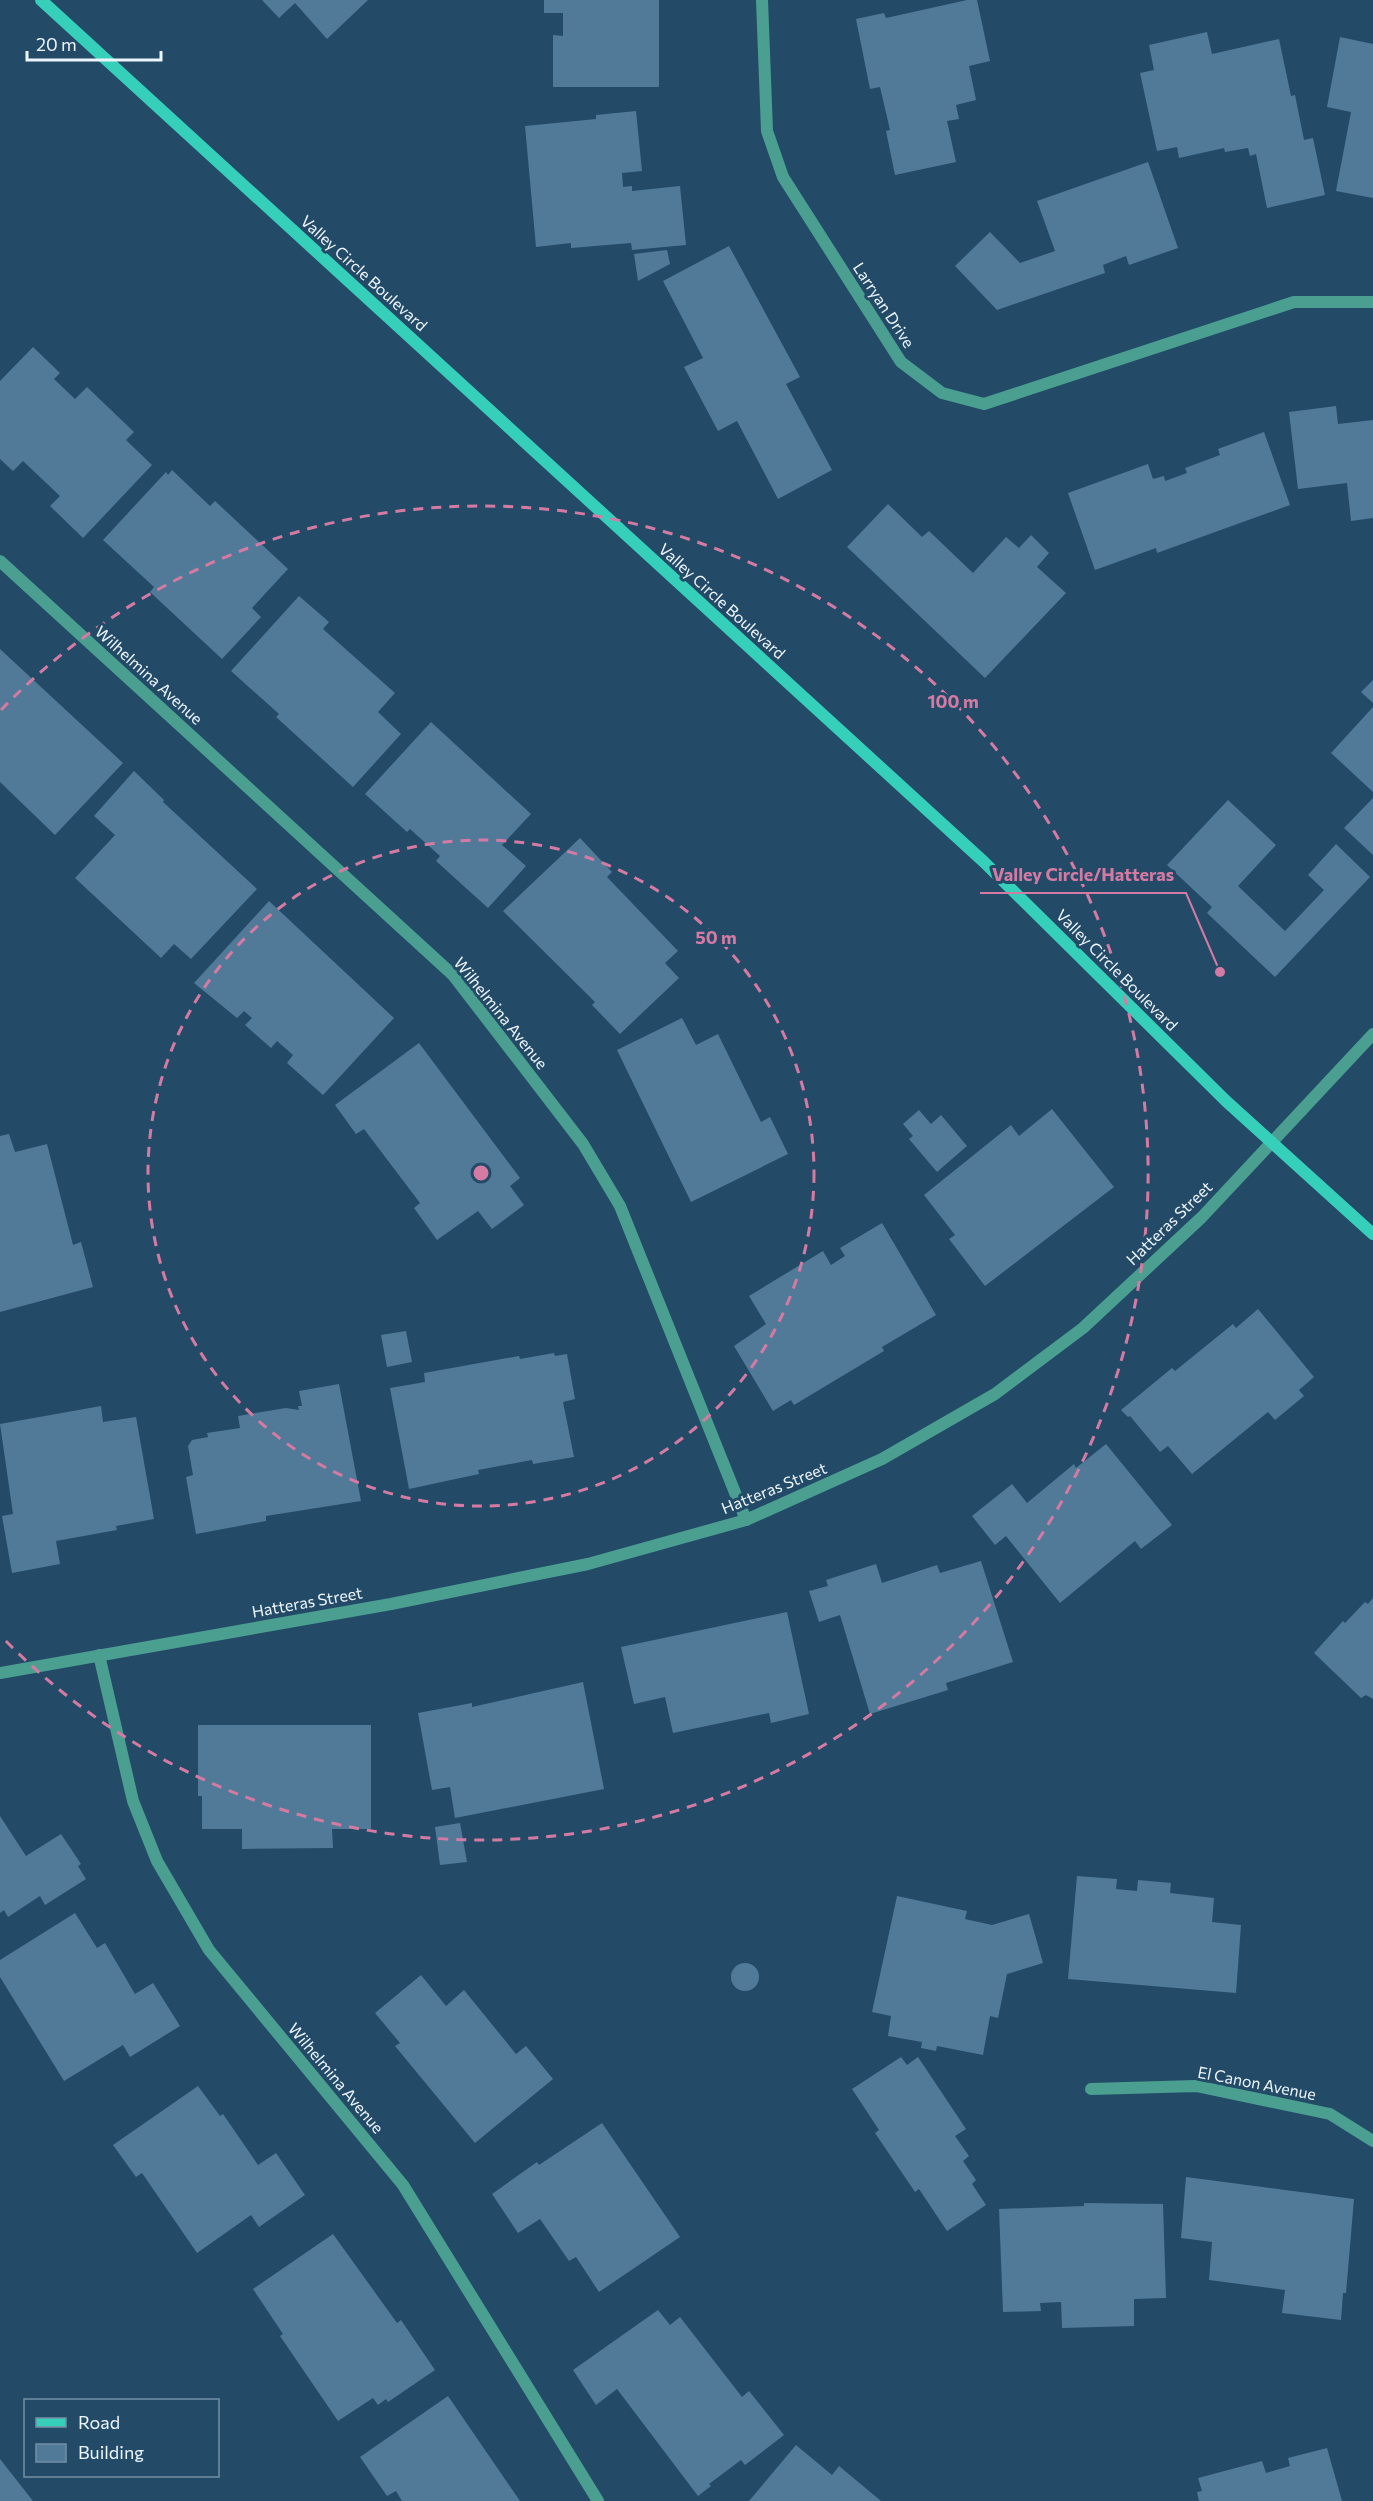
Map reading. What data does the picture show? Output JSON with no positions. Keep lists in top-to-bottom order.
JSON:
{
  "streets": {
    "main road": ["Valley Circle Boulevard"],
    "street": [
      "Larryan Drive",
      "Wilhelmina Avenue",
      "Hatteras Street",
      "El Canon Avenue"
    ]
  },
  "crossings": [
    ["Valley Circle Boulevard", "Hatteras Street"],
    ["Wilhelmina Avenue", "Hatteras Street"]
  ],
  "places": ["Valley Circle/Hatteras"],
  "legend": ["Road", "Building"],
  "scale_bar": "20 m",
  "rings": ["100 m", "50 m"]
}
